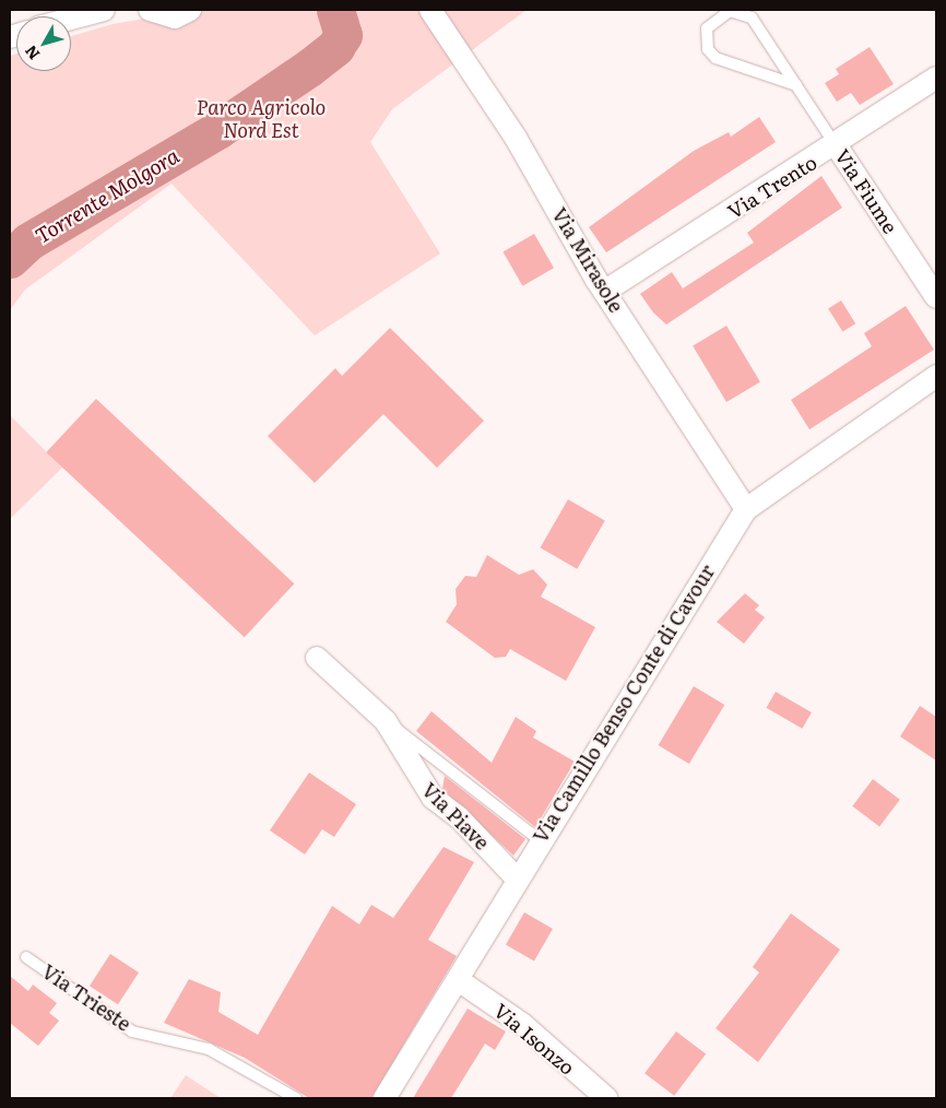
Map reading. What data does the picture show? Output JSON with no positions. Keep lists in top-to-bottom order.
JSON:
{
  "streets": {
    "street": [
      "Via Trento",
      "Via Fiume",
      "Via Mirasole",
      "Via Camillo Benso Conte di Cavour",
      "Via Piave",
      "Via Isonzo"
    ],
    "lane": ["Via Trieste"]
  },
  "crossings": [
    ["Via Trento", "Via Fiume"],
    ["Via Trento", "Via Mirasole"],
    ["Via Mirasole", "Via Camillo Benso Conte di Cavour"],
    ["Via Camillo Benso Conte di Cavour", "Via Piave"],
    ["Via Camillo Benso Conte di Cavour", "Via Isonzo"]
  ],
  "water": ["Torrente Molgora"],
  "parks": ["Parco Agricolo Nord Est"],
  "north": "bottom left"
}
